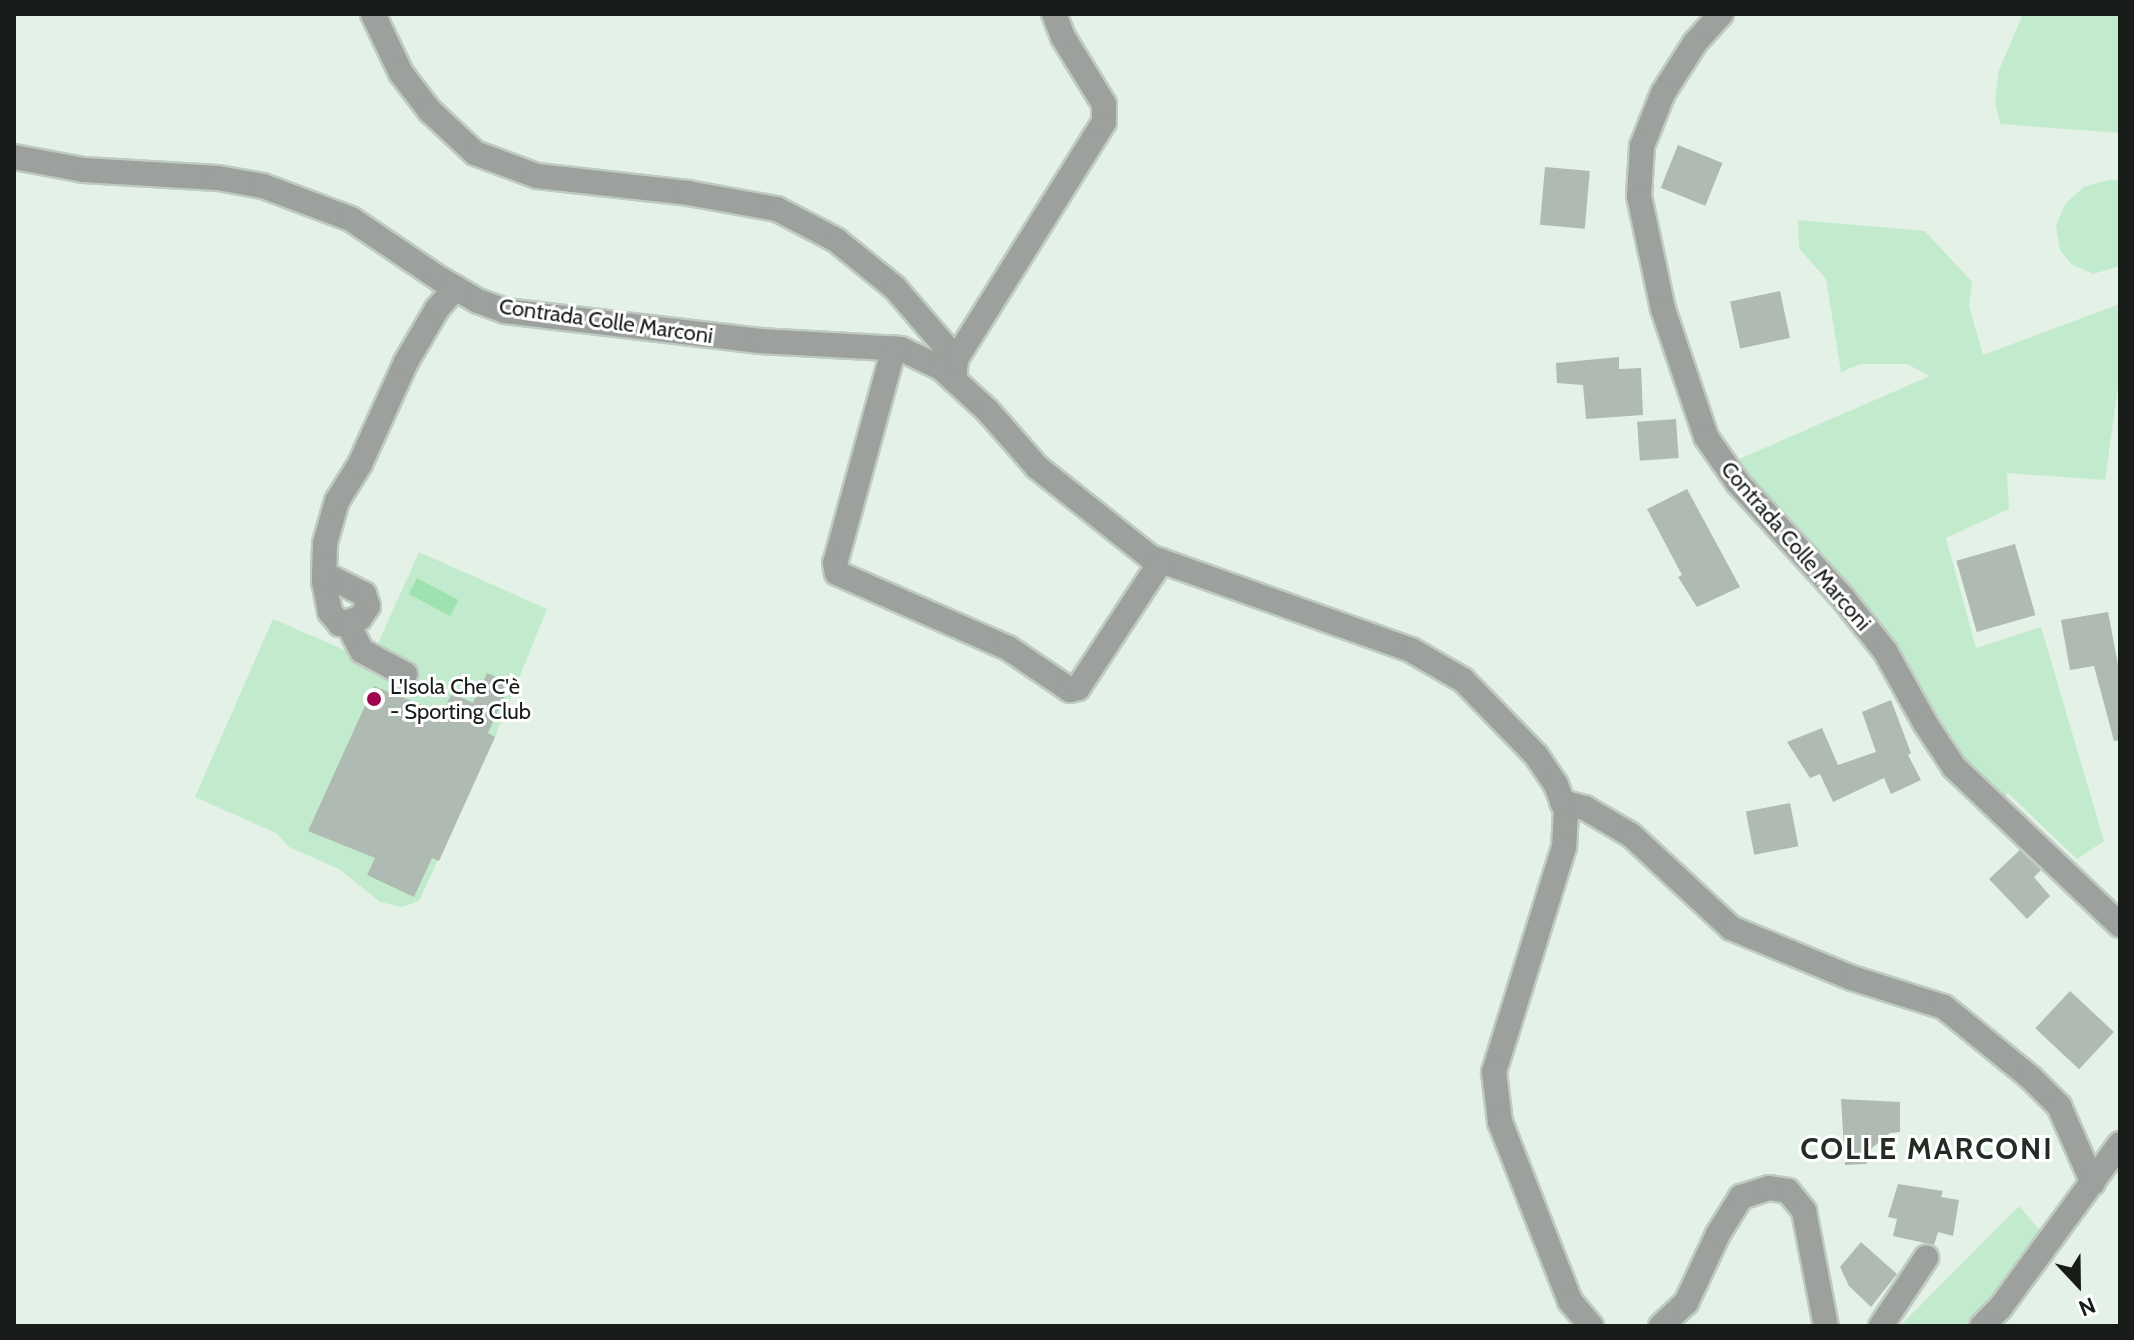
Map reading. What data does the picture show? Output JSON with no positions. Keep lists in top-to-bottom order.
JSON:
{
  "streets": {
    "street": ["Contrada Colle Marconi"]
  },
  "districts": ["COLLE MARCONI"],
  "places": ["L'Isola Che C'è - Sporting Club"],
  "north": "bottom"
}
